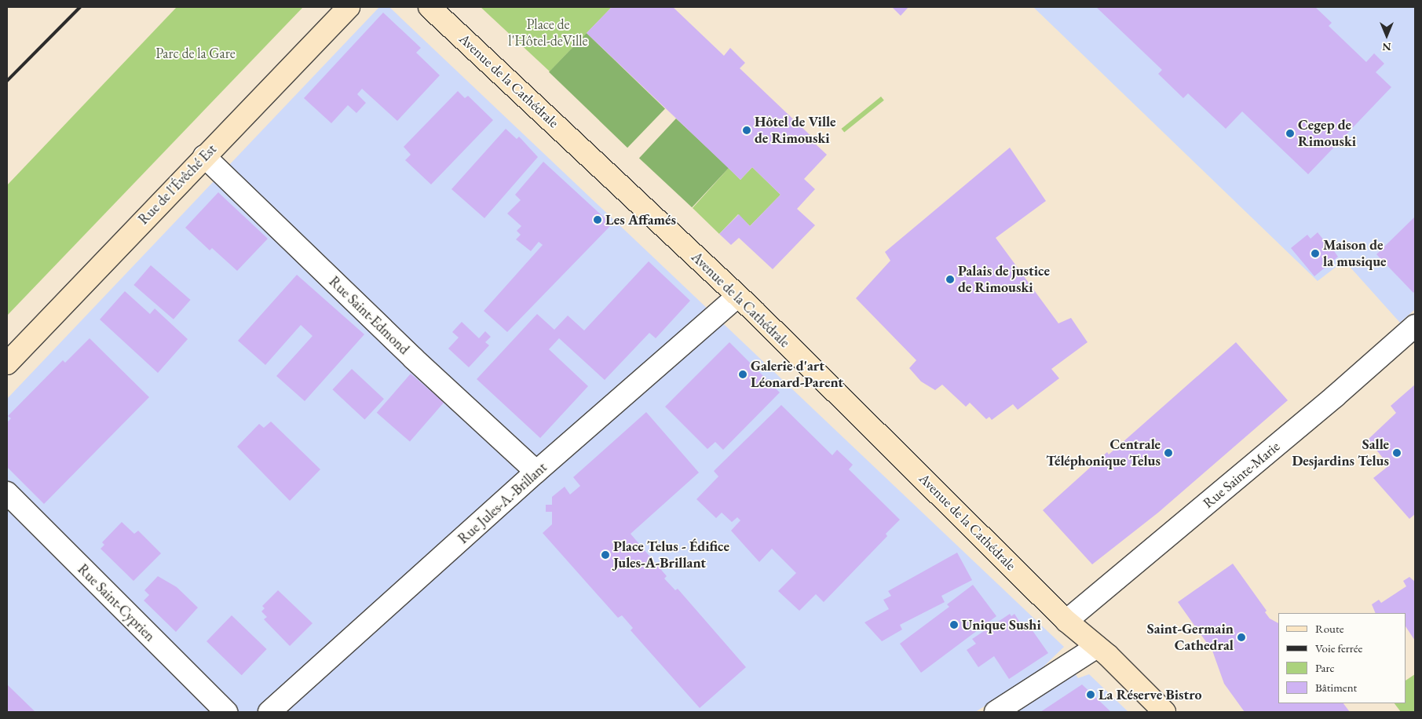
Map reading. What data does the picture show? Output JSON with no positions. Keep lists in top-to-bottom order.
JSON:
{
  "streets": {
    "street": [
      "Avenue de la Cathédrale",
      "Rue de l'Évêché Est",
      "Rue Saint-Edmond",
      "Rue Sainte-Marie",
      "Rue Jules-A.-Brillant",
      "Rue Saint-Cyprien"
    ]
  },
  "crossings": [
    ["Avenue de la Cathédrale", "Rue Sainte-Marie"],
    ["Avenue de la Cathédrale", "Rue Jules-A.-Brillant"],
    ["Rue de l'Évêché Est", "Rue Saint-Edmond"],
    ["Rue Saint-Edmond", "Rue Jules-A.-Brillant"]
  ],
  "parks": ["Place de l'Hôtel-deVille", "Parc de la Gare"],
  "places": [
    "Hôtel de Ville de Rimouski",
    "Cegep de Rimouski",
    "Les Affamés",
    "Maison de la musique",
    "Palais de justice de Rimouski",
    "Galerie d'art Léonard-Parent",
    "Centrale Téléphonique Telus",
    "Salle Desjardins Telus",
    "Place Telus - Édifice Jules-A-Brillant",
    "Unique Sushi",
    "Saint-Germain Cathedral",
    "La Réserve Bistro"
  ],
  "legend": [
    "Route",
    "Voie ferrée",
    "Parc",
    "Bâtiment"
  ],
  "north": "bottom"
}
